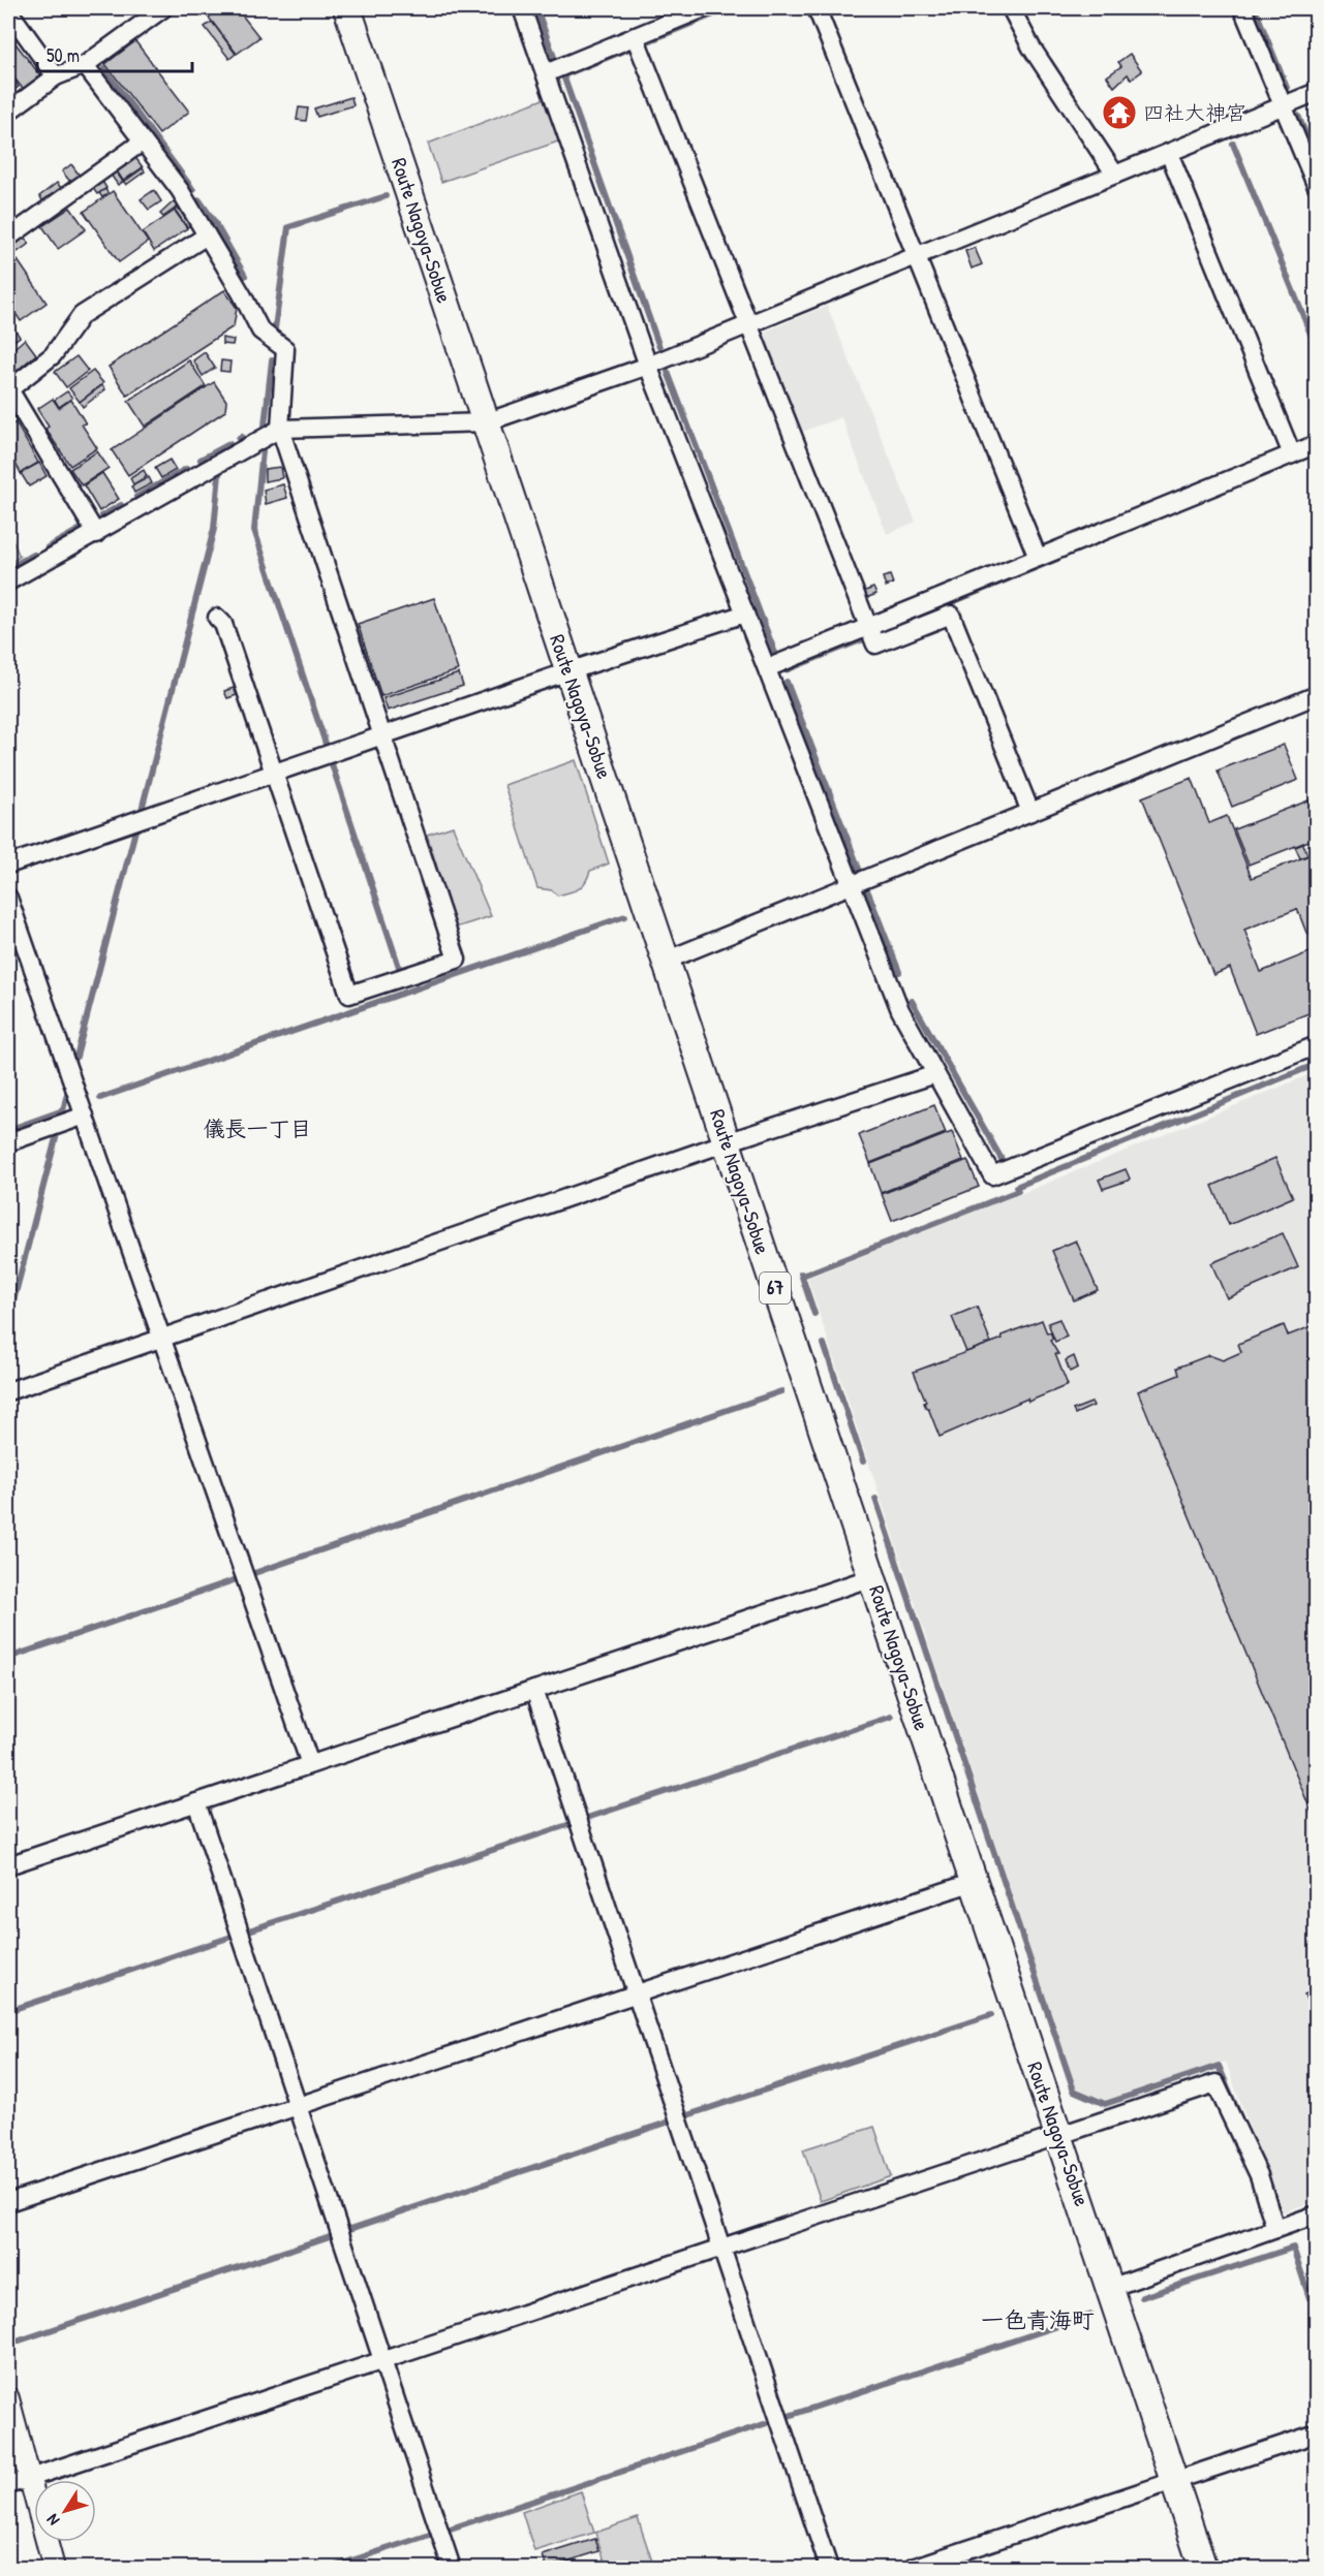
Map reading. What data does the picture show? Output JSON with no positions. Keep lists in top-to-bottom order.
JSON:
{
  "streets": {
    "main road": ["Route Nagoya-Sobue", "67"]
  },
  "districts": ["儀長一丁目", "一色青海町"],
  "places": {
    "temple": ["四社大神宮"]
  },
  "scale_bar": "50 m",
  "north": "bottom left"
}
